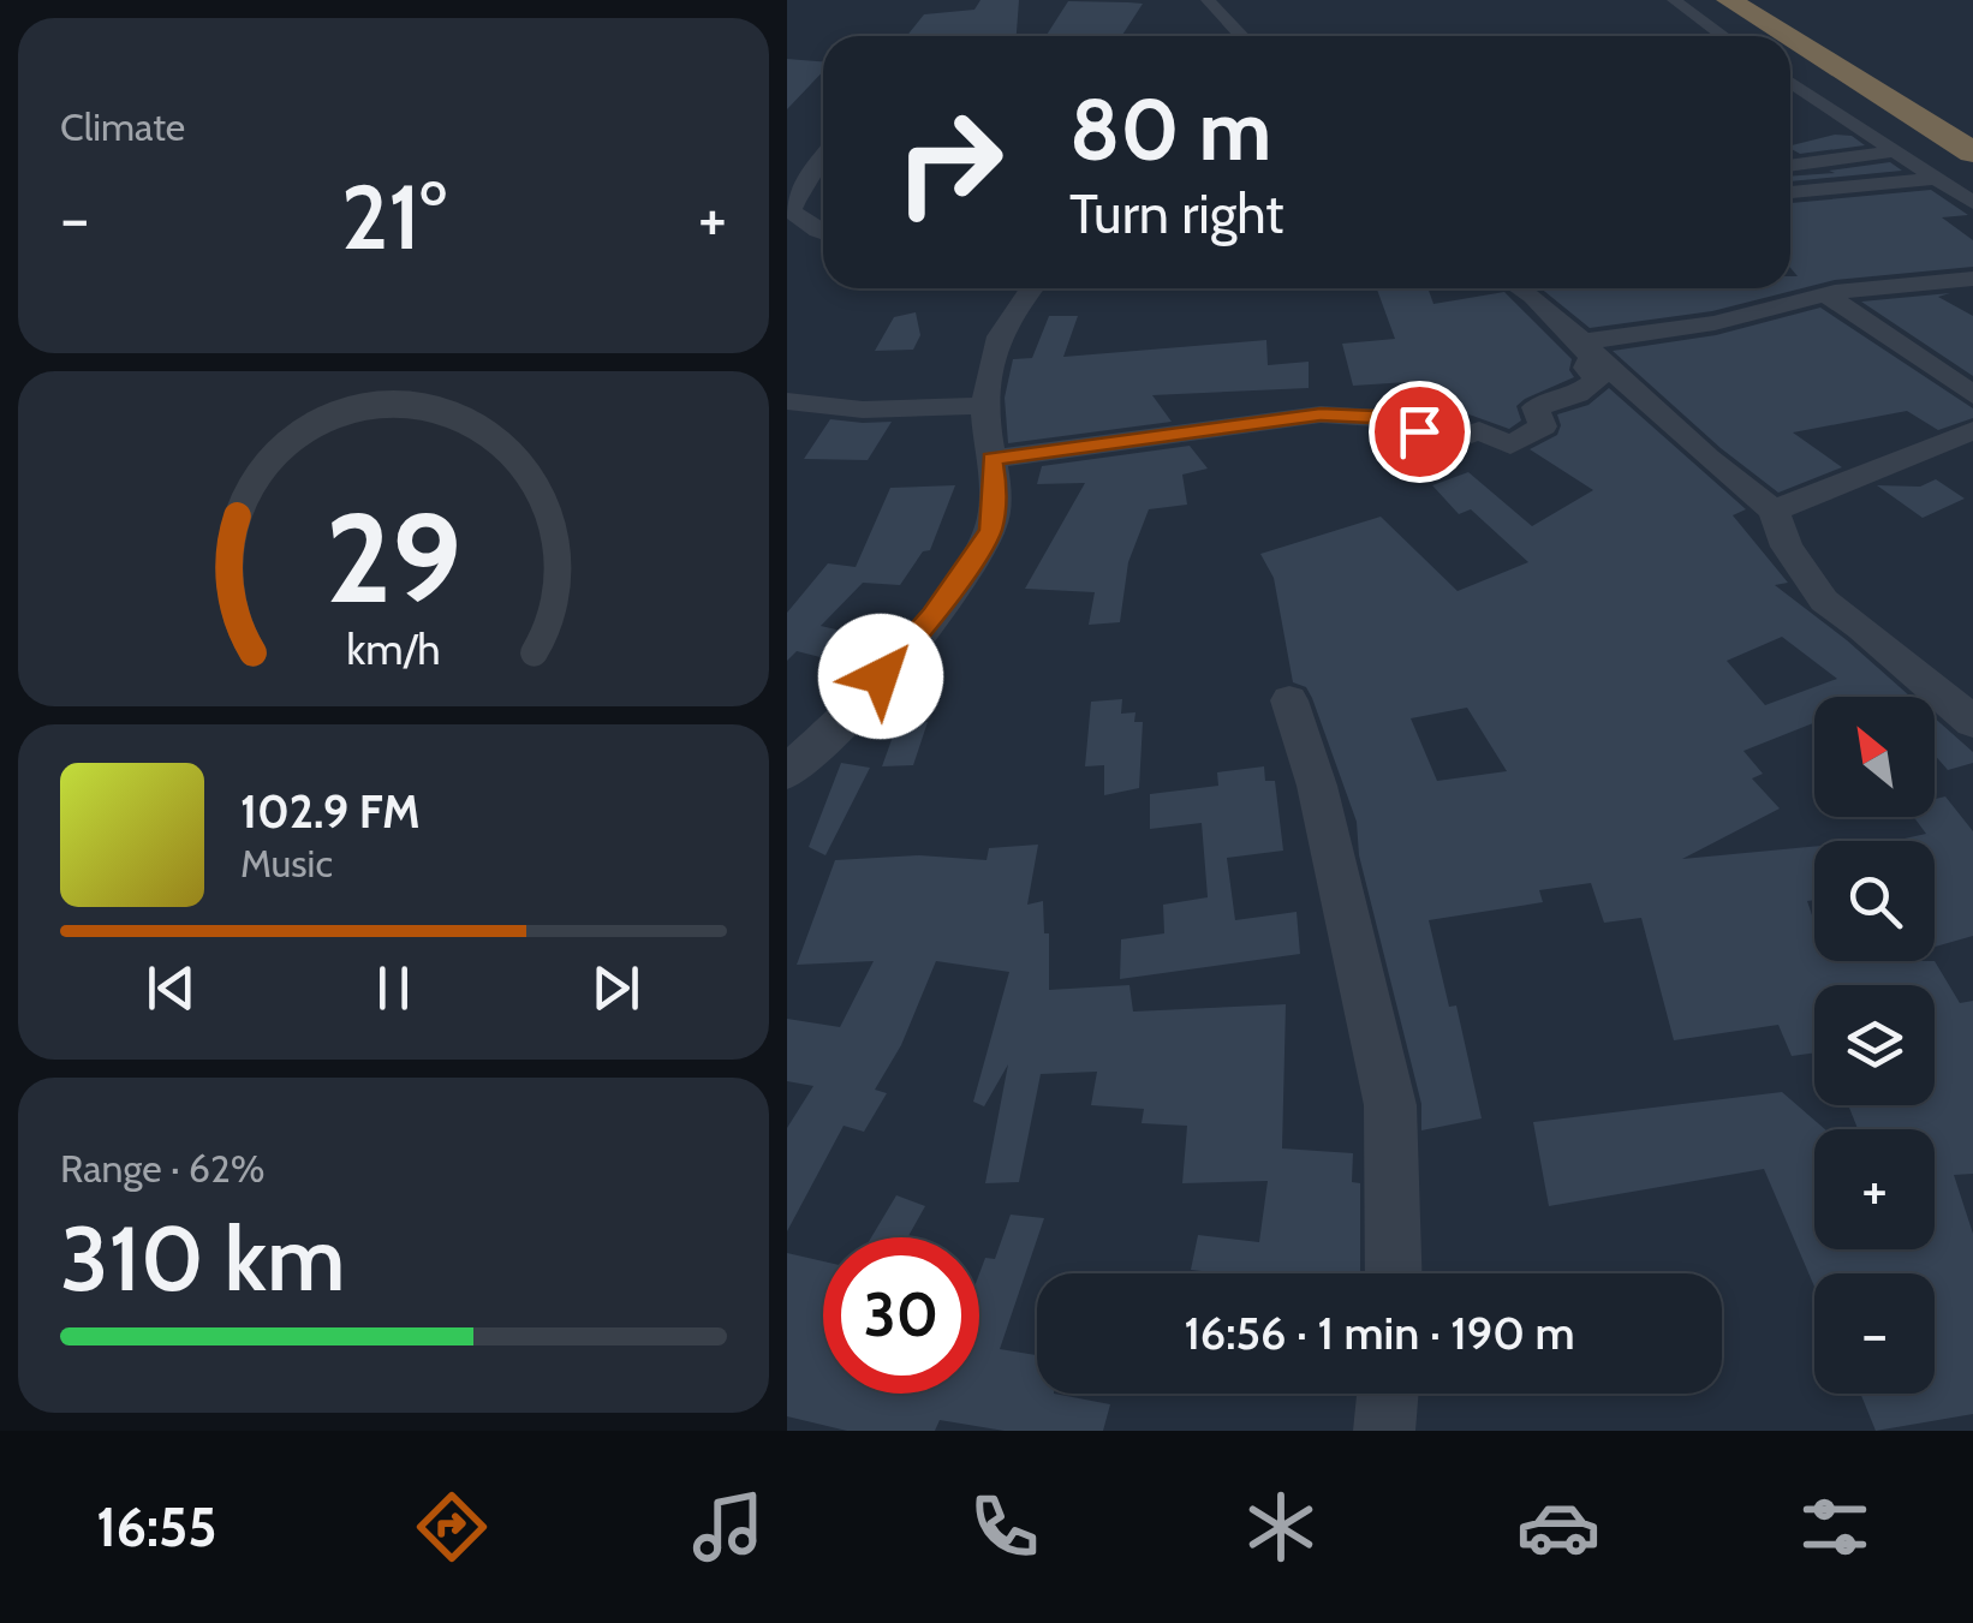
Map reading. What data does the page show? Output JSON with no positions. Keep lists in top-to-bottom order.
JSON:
{
  "north": "top left",
  "page": {
    "tile": [
      "Climate",
      ["Range · 62%", "310 km"]
    ],
    "turn": ["80 m", "Turn right"],
    "heat": ["−", "21°", "+"],
    "map_buttons": ["+", "−"],
    "song": ["102.9 FM", "Music"],
    "limit": "30",
    "trip": "16:56 · 1 min · 190 m",
    "tabs": "16:55",
    "gauge": ["29", "km/h"]
  }
}
